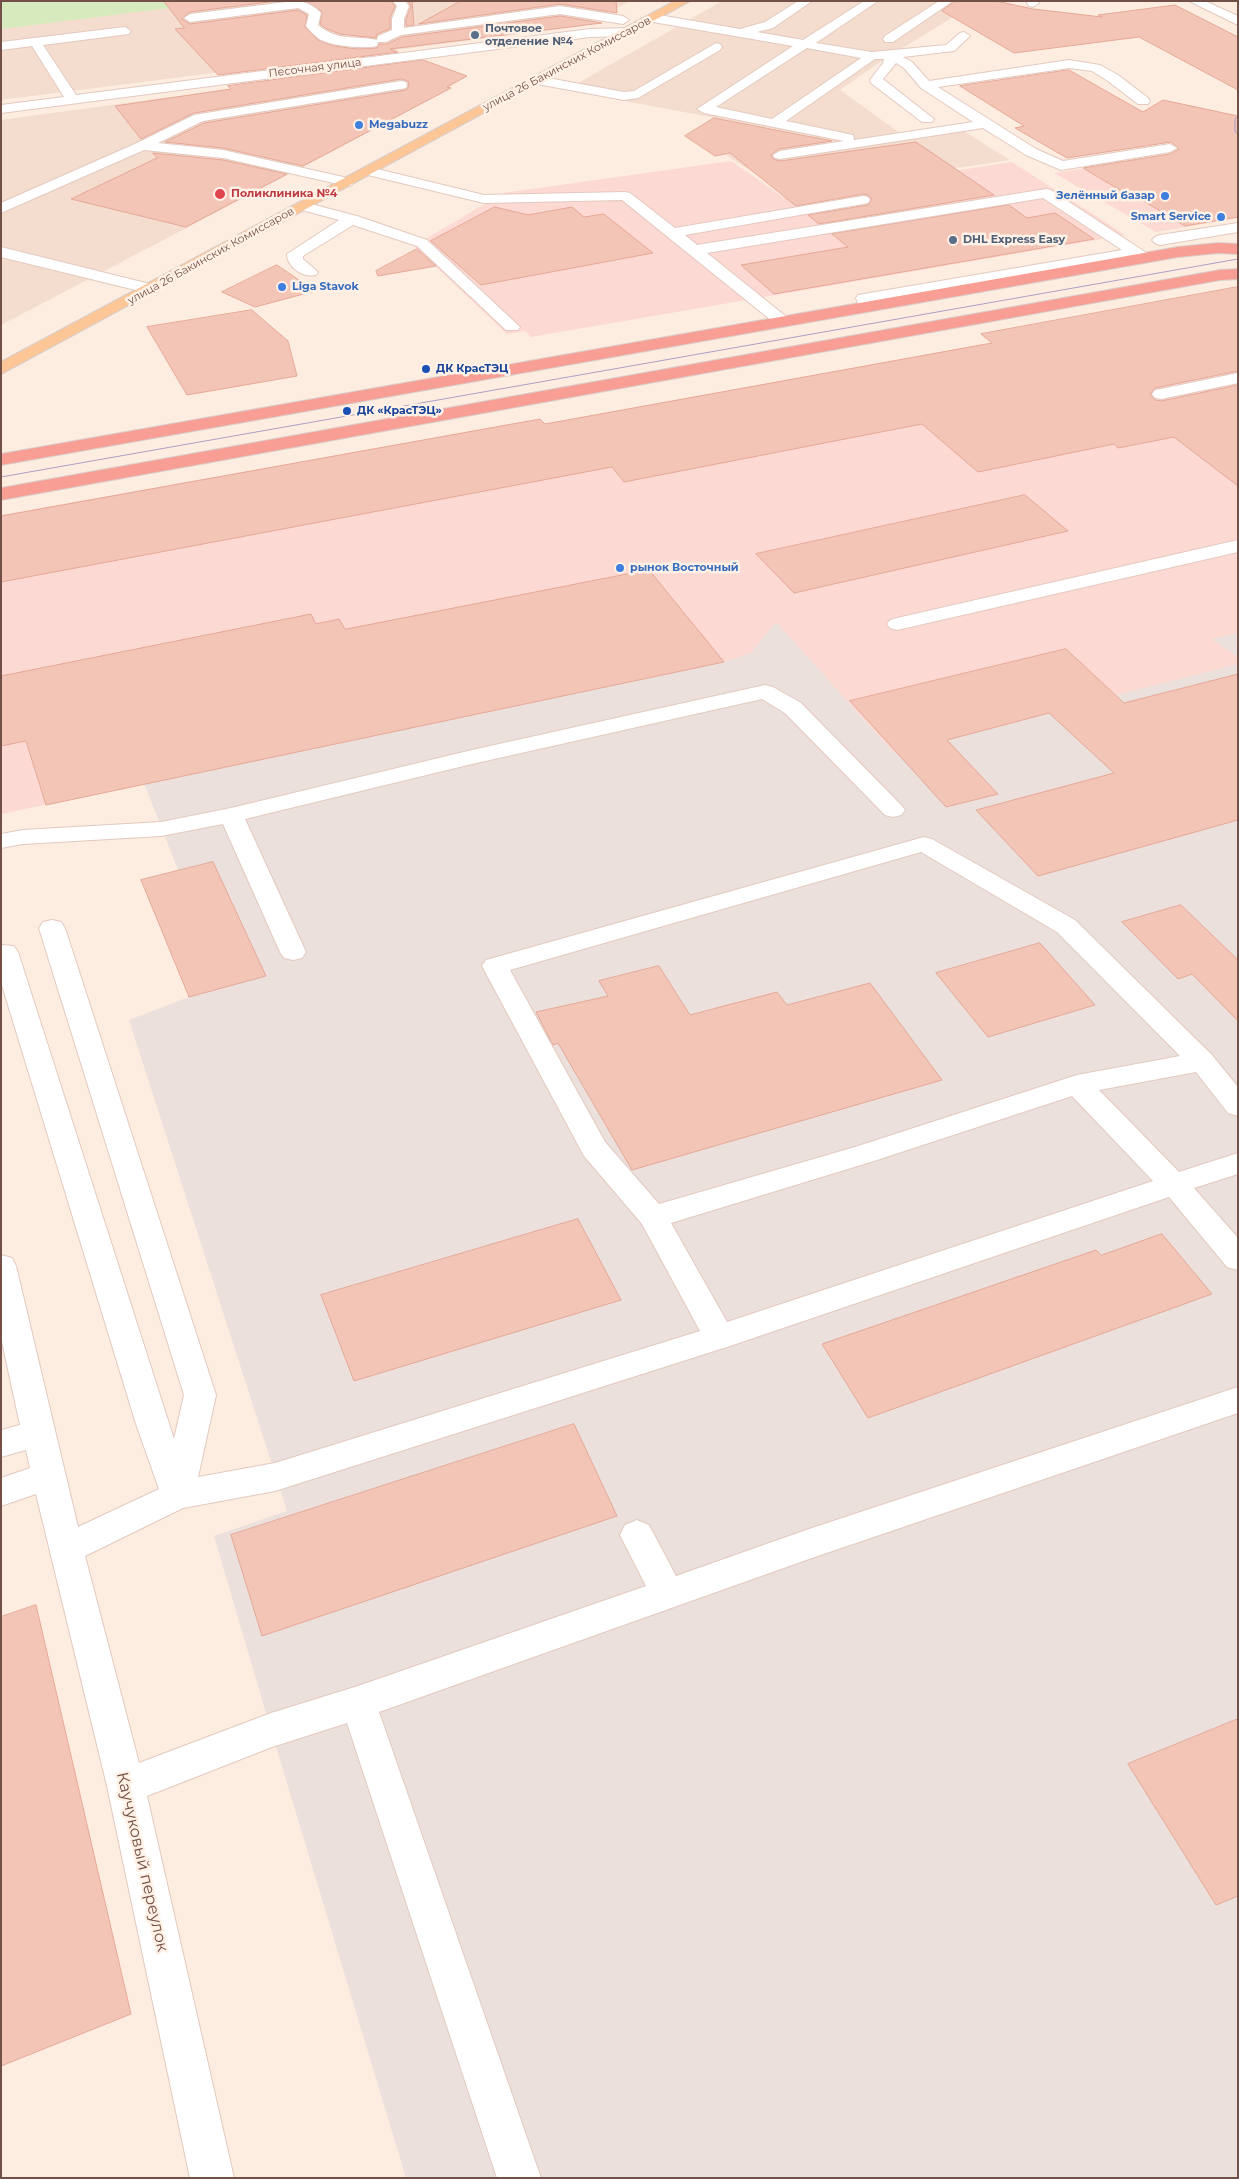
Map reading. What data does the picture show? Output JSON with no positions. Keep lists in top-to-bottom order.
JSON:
{
  "streets": {
    "main road": ["улица 26 Бакинских Комиссаров"],
    "street": ["Песочная улица", "Каучуковый переулок"]
  },
  "crossings": [
    ["улица 26 Бакинских Комиссаров", "Песочная улица"]
  ],
  "places": [
    "Почтовое отделение №4",
    "Megabuzz",
    "Поликлиника №4",
    "Зелённый базар",
    "Smart Service",
    "DHL Express Easy",
    "Liga Stavok",
    "ДК КрасТЭЦ",
    "ДК «КрасТЭЦ»",
    "рынок Восточный"
  ]
}
